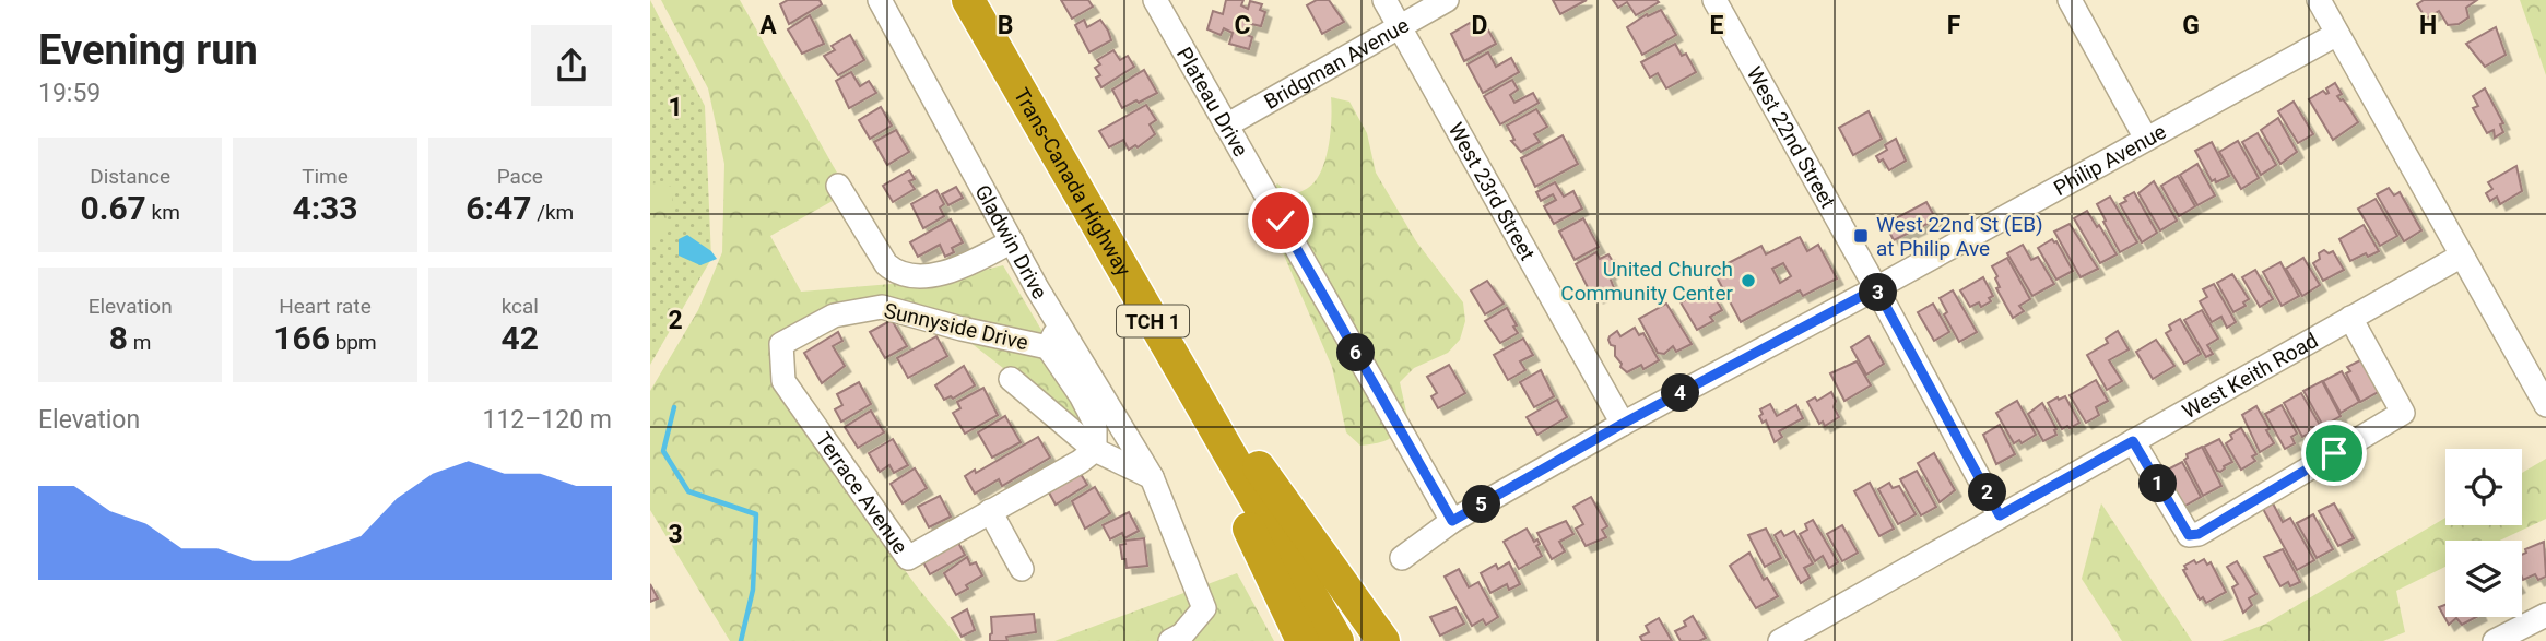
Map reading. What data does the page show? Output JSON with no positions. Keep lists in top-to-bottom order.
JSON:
{
  "streets": {
    "highway": ["Trans-Canada Highway", "TCH 1"],
    "street": [
      "Bridgman Avenue",
      "Plateau Drive",
      "West 22nd Street",
      "Philip Avenue",
      "West 23rd Street",
      "Gladwin Drive",
      "Sunnyside Drive",
      "West Keith Road",
      "Terrace Avenue"
    ]
  },
  "crossings": [
    ["Bridgman Avenue", "Plateau Drive"],
    ["Bridgman Avenue", "West 23rd Street"],
    ["Plateau Drive", "Philip Avenue"],
    ["West 22nd Street", "Philip Avenue"],
    ["West 22nd Street", "West Keith Road"],
    ["Philip Avenue", "West 23rd Street"],
    ["Gladwin Drive", "Sunnyside Drive"],
    ["Sunnyside Drive", "Terrace Avenue"]
  ],
  "places": {
    "transit": ["West 22nd St (EB) at Philip Ave"],
    "other": ["United Church Community Center"]
  },
  "page": {
    "heading": ["Evening run", "19:59"],
    "stats": [
      ["Distance", "0.67 km"],
      ["Time", "4:33"],
      ["Pace", "6:47 /km"],
      ["Elevation", "8 m"],
      ["Heart rate", "166 bpm"],
      ["kcal", "42"]
    ],
    "pins": [
      "3",
      "6",
      "4",
      "1",
      "2",
      "5"
    ],
    "chart": ["Elevation", "112–120 m"]
  },
  "grid": {
    "columns": [
      "A",
      "B",
      "C",
      "D",
      "E",
      "F",
      "G",
      "H"
    ],
    "rows": ["1", "2", "3"]
  }
}
